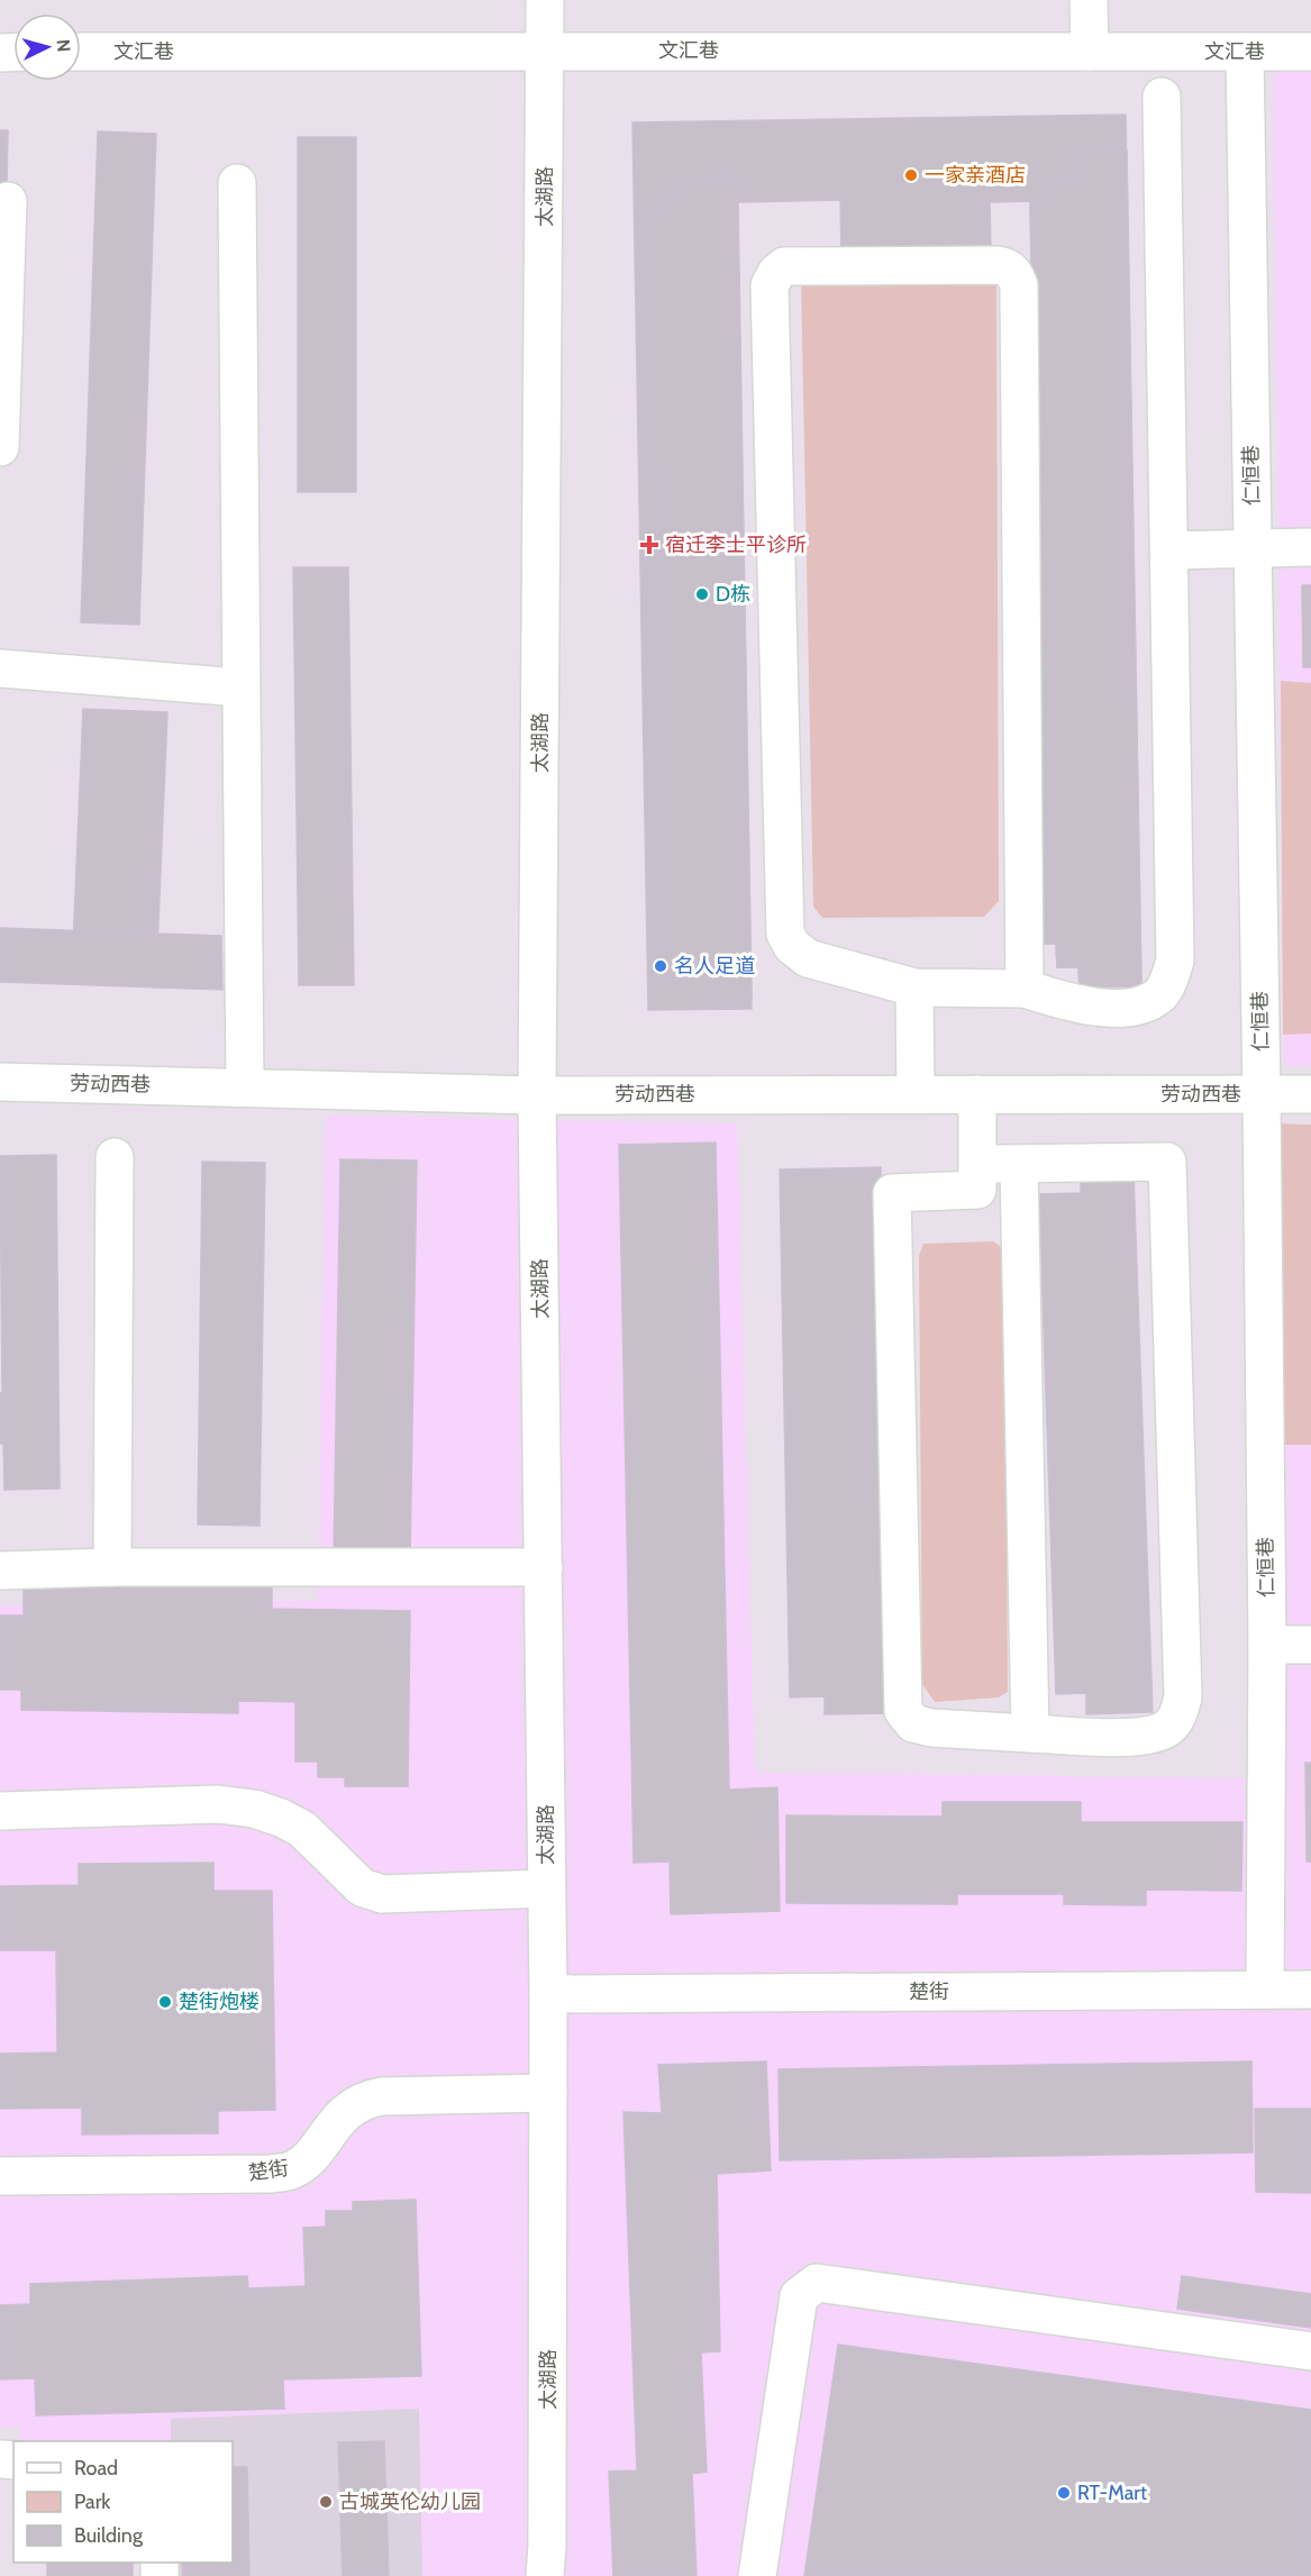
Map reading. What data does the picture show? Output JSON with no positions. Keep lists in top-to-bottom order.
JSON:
{
  "streets": {
    "street": [
      "文汇巷",
      "太湖路",
      "仁恒巷",
      "劳动西巷",
      "楚街"
    ]
  },
  "crossings": [
    ["文汇巷", "太湖路"],
    ["文汇巷", "仁恒巷"],
    ["太湖路", "劳动西巷"],
    ["太湖路", "楚街"],
    ["仁恒巷", "劳动西巷"],
    ["仁恒巷", "楚街"]
  ],
  "places": {
    "other": [
      "一家亲酒店",
      "D栋",
      "名人足道",
      "楚街炮楼",
      "RT-Mart",
      "古城英伦幼儿园"
    ],
    "health": ["宿迁李士平诊所"]
  },
  "legend": ["Road", "Park", "Building"],
  "north": "right"
}
